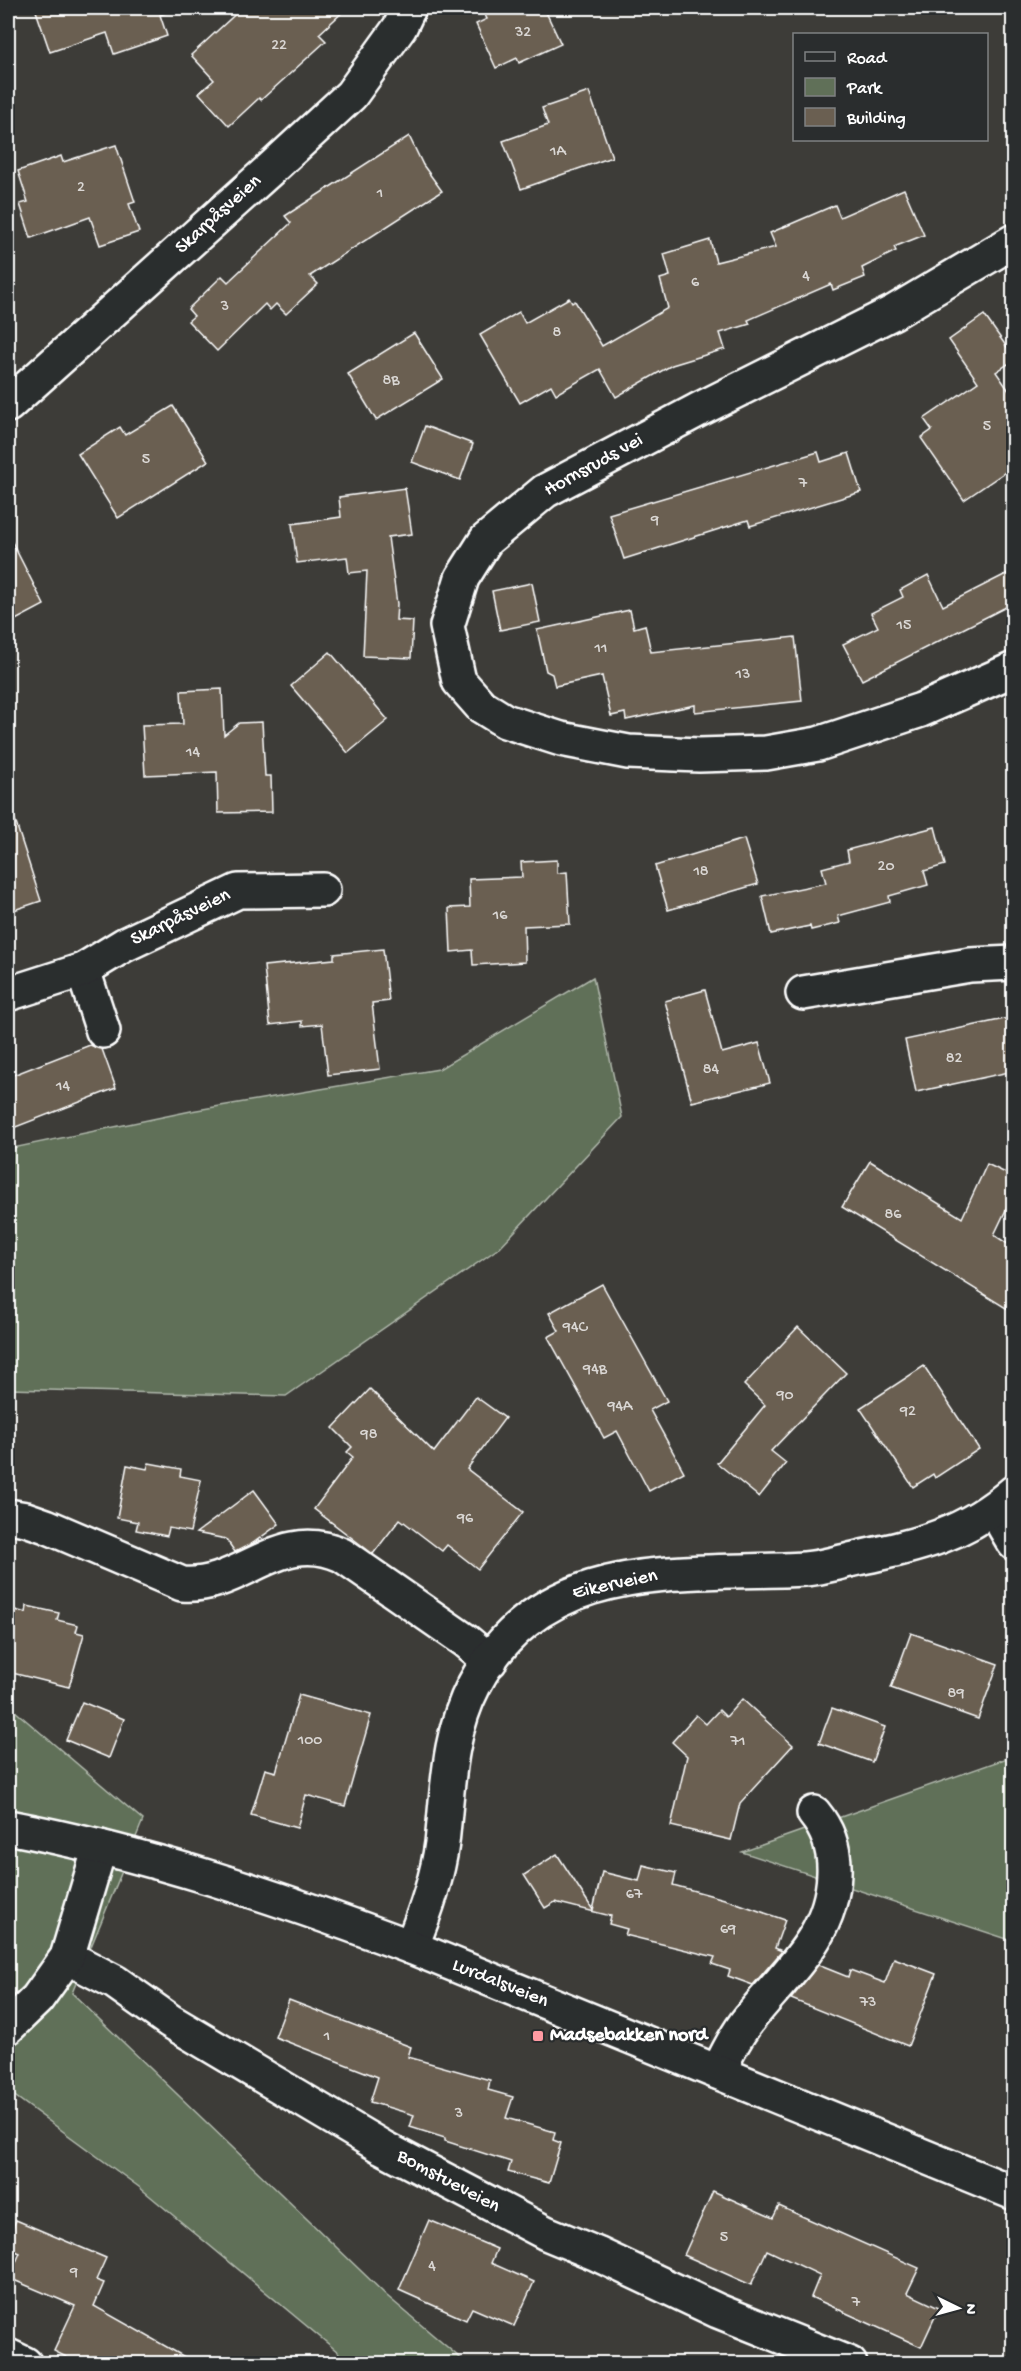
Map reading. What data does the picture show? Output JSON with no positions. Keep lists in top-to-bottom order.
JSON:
{
  "streets": {
    "street": [
      "Skarpåsveien",
      "Hornsruds vei",
      "Eikerveien",
      "Lurdalsveien",
      "Bomstueveien"
    ]
  },
  "crossings": [
    ["Eikerveien", "Lurdalsveien"]
  ],
  "places": {
    "transit": ["Madsebakken nord"]
  },
  "house_numbers": [
    "32",
    "22",
    "1A",
    "2",
    "1",
    "4",
    "6",
    "3",
    "8",
    "8B",
    "5",
    "5",
    "7",
    "9",
    "15",
    "11",
    "13",
    "14",
    "20",
    "18",
    "16",
    "82",
    "84",
    "14",
    "86",
    "94C",
    "94B",
    "90",
    "94A",
    "92",
    "98",
    "96",
    "89",
    "100",
    "71",
    "67",
    "69",
    "73",
    "1",
    "3",
    "5",
    "4",
    "9",
    "7"
  ],
  "legend": ["Road", "Park", "Building"],
  "north": "right"
}
